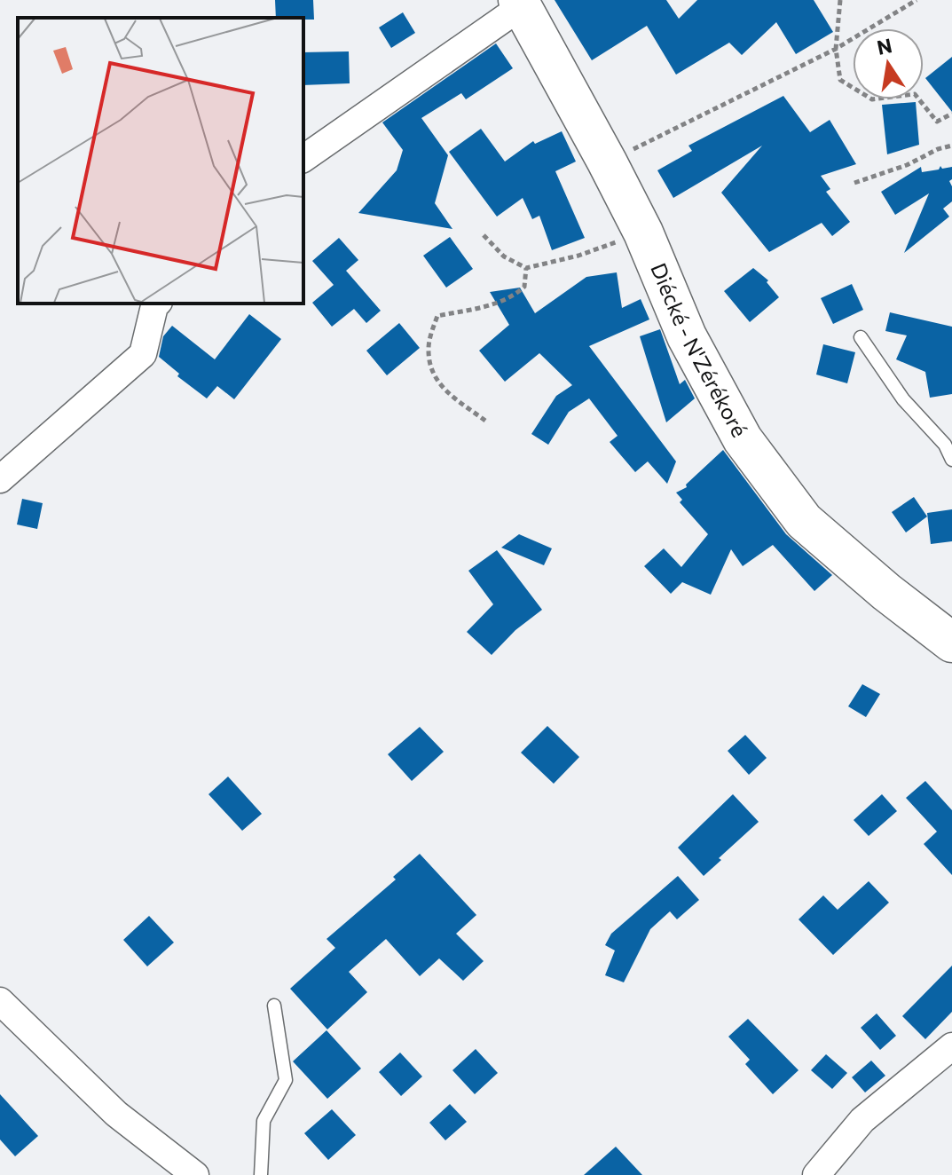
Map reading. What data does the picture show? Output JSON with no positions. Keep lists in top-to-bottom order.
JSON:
{
  "streets": {
    "highway": ["Diécké - N'Zérékoré"]
  },
  "north": "top"
}
